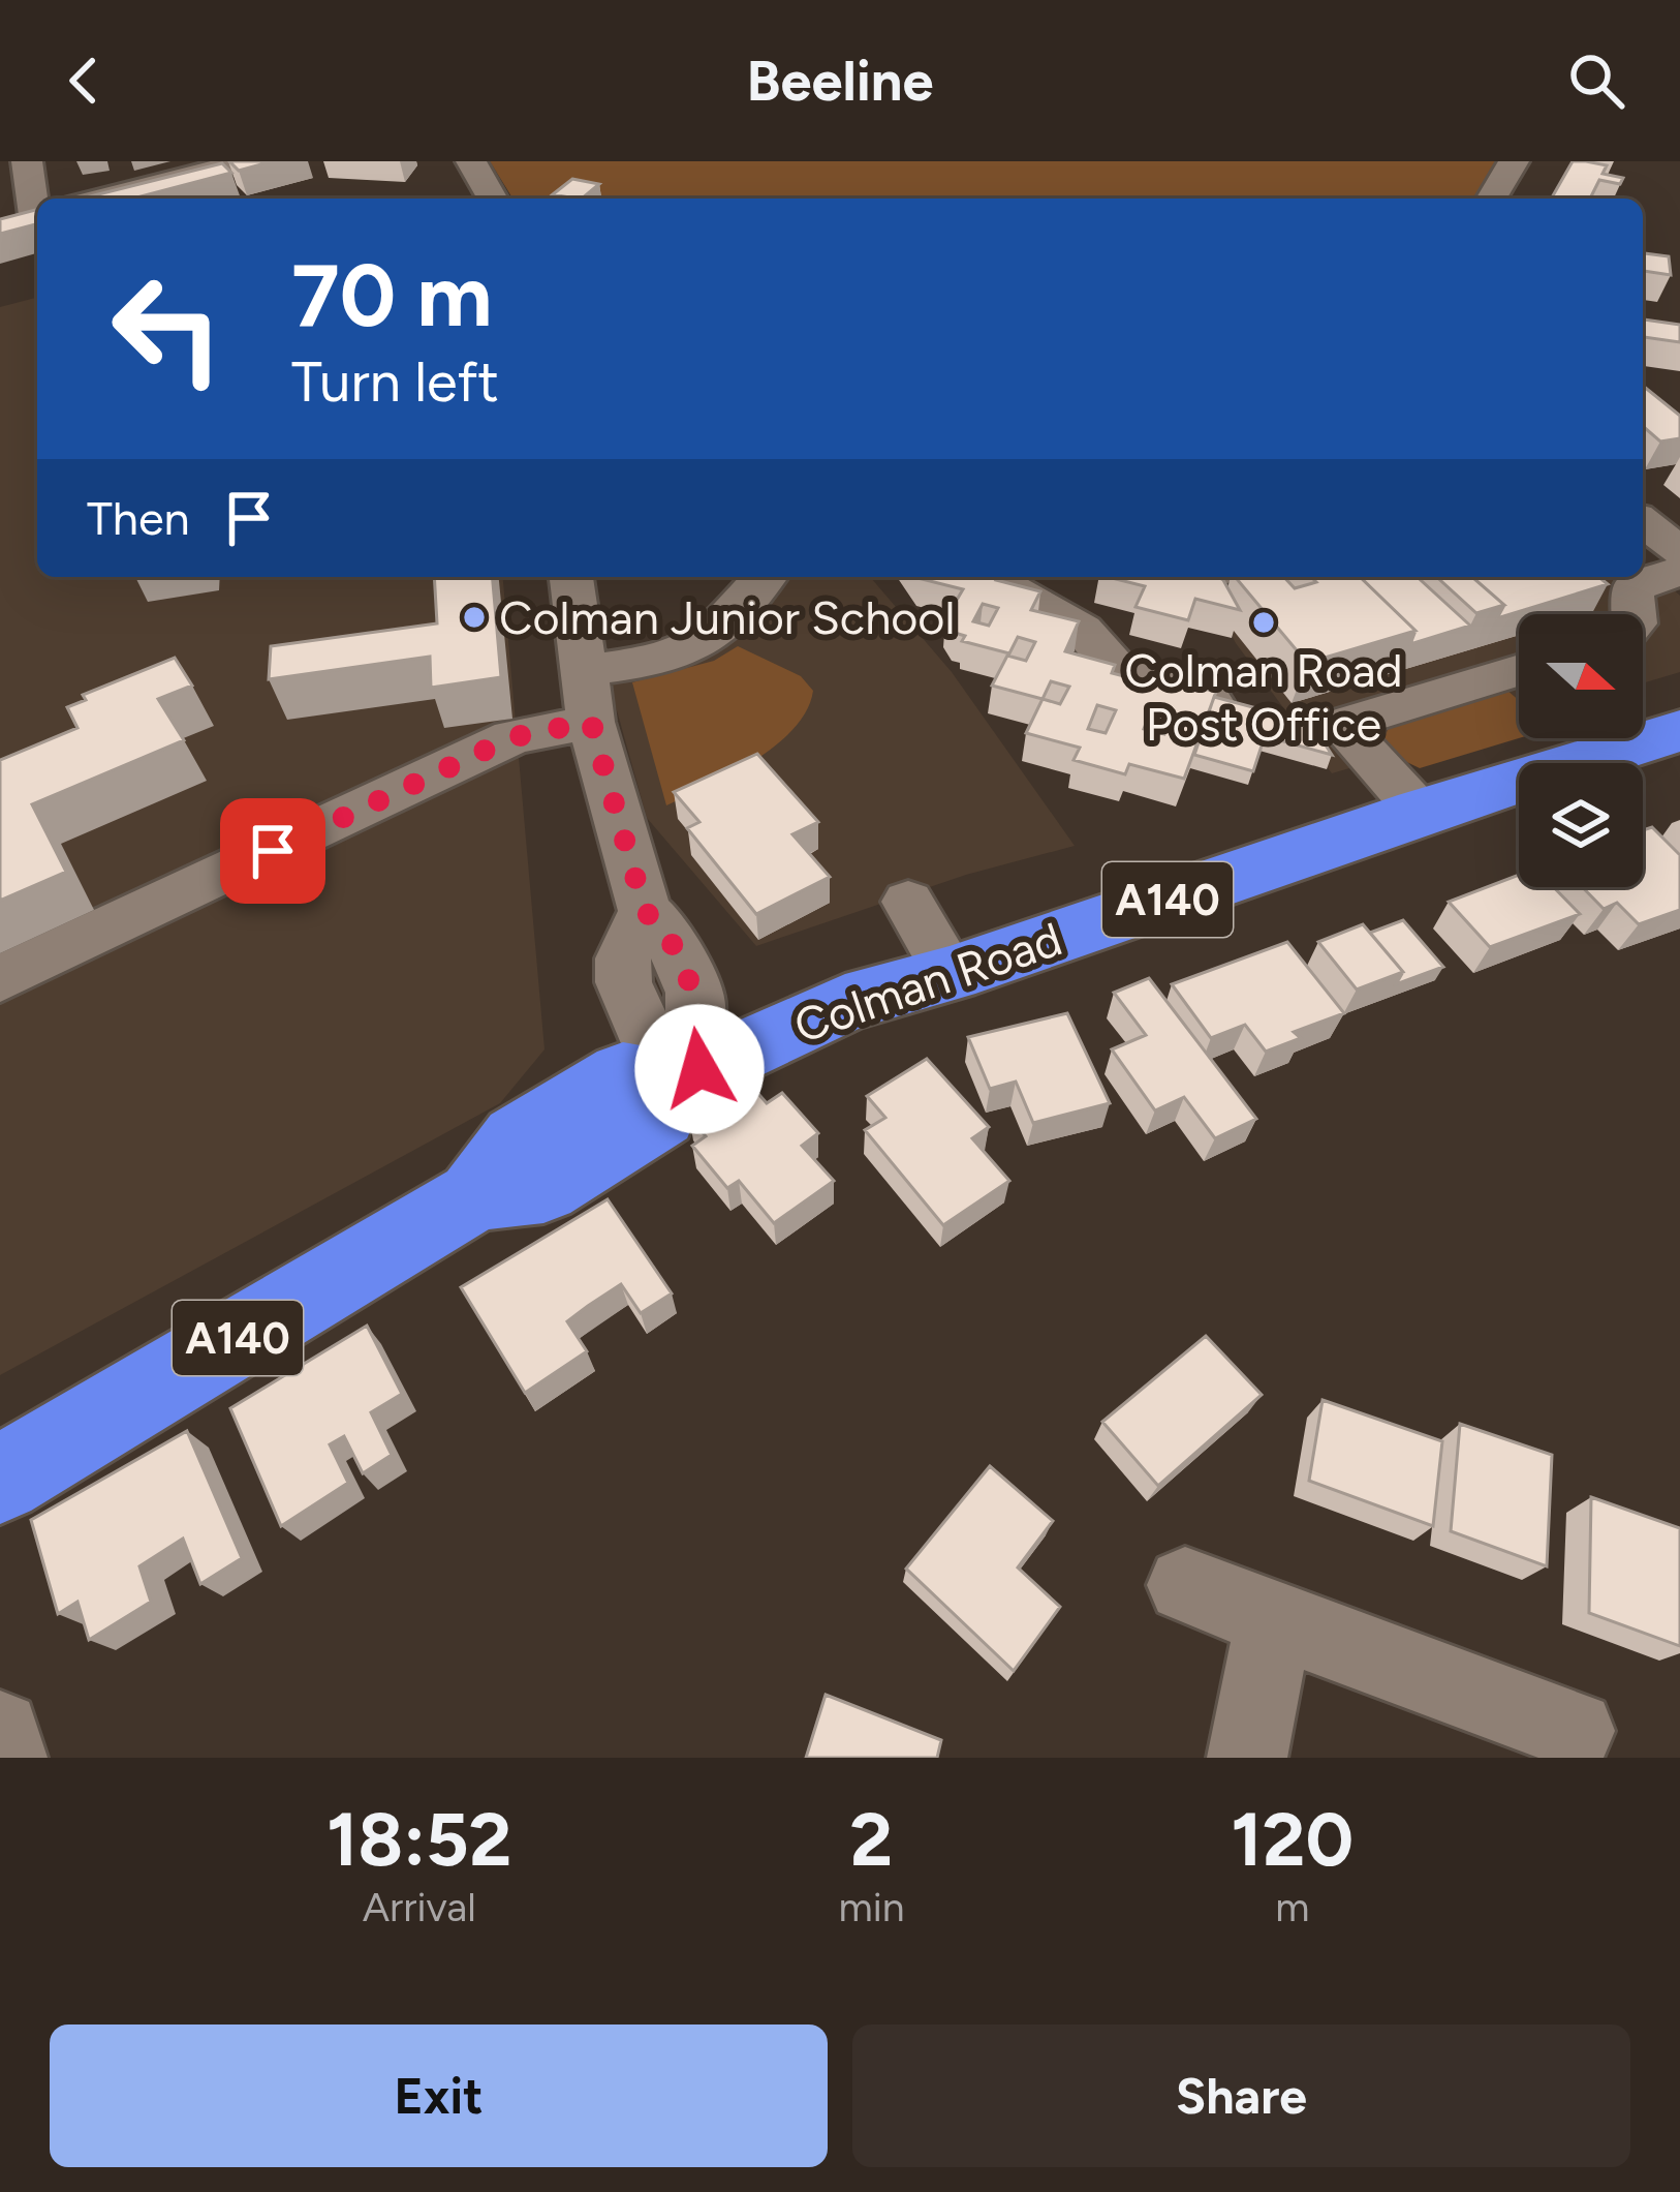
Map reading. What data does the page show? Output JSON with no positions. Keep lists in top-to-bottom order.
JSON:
{
  "streets": {
    "highway": ["A140", "Colman Road"]
  },
  "places": ["Colman Junior School", "Colman Road Post Office"],
  "north": "right",
  "page": {
    "header": "Beeline",
    "turn": ["70 m", "Turn left"],
    "then": "Then",
    "eta": [
      "18:52",
      "Arrival",
      "2",
      "min",
      "120",
      "m"
    ],
    "buttons": ["Exit", "Share"]
  }
}
